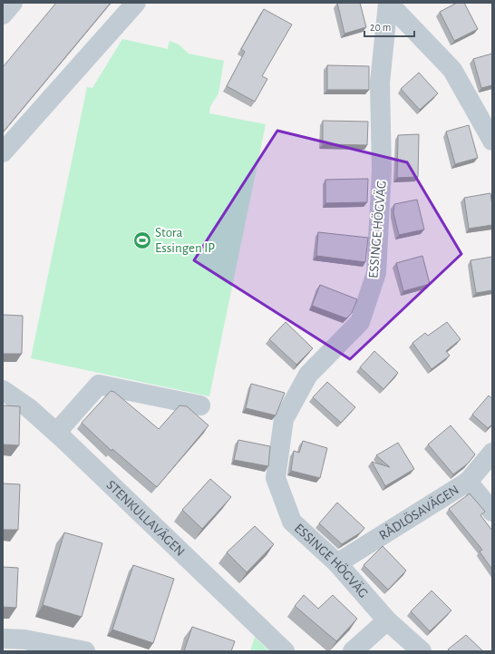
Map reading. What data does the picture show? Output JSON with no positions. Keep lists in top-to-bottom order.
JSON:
{
  "streets": {
    "street": ["ESSINGE HÖGVÄG", "RÅDLÖSAVÄGEN", "STENKULLAVÄGEN"]
  },
  "crossings": [
    ["ESSINGE HÖGVÄG", "RÅDLÖSAVÄGEN"]
  ],
  "places": {
    "sports": ["Stora Essingen IP"]
  },
  "scale_bar": "20 m"
}
